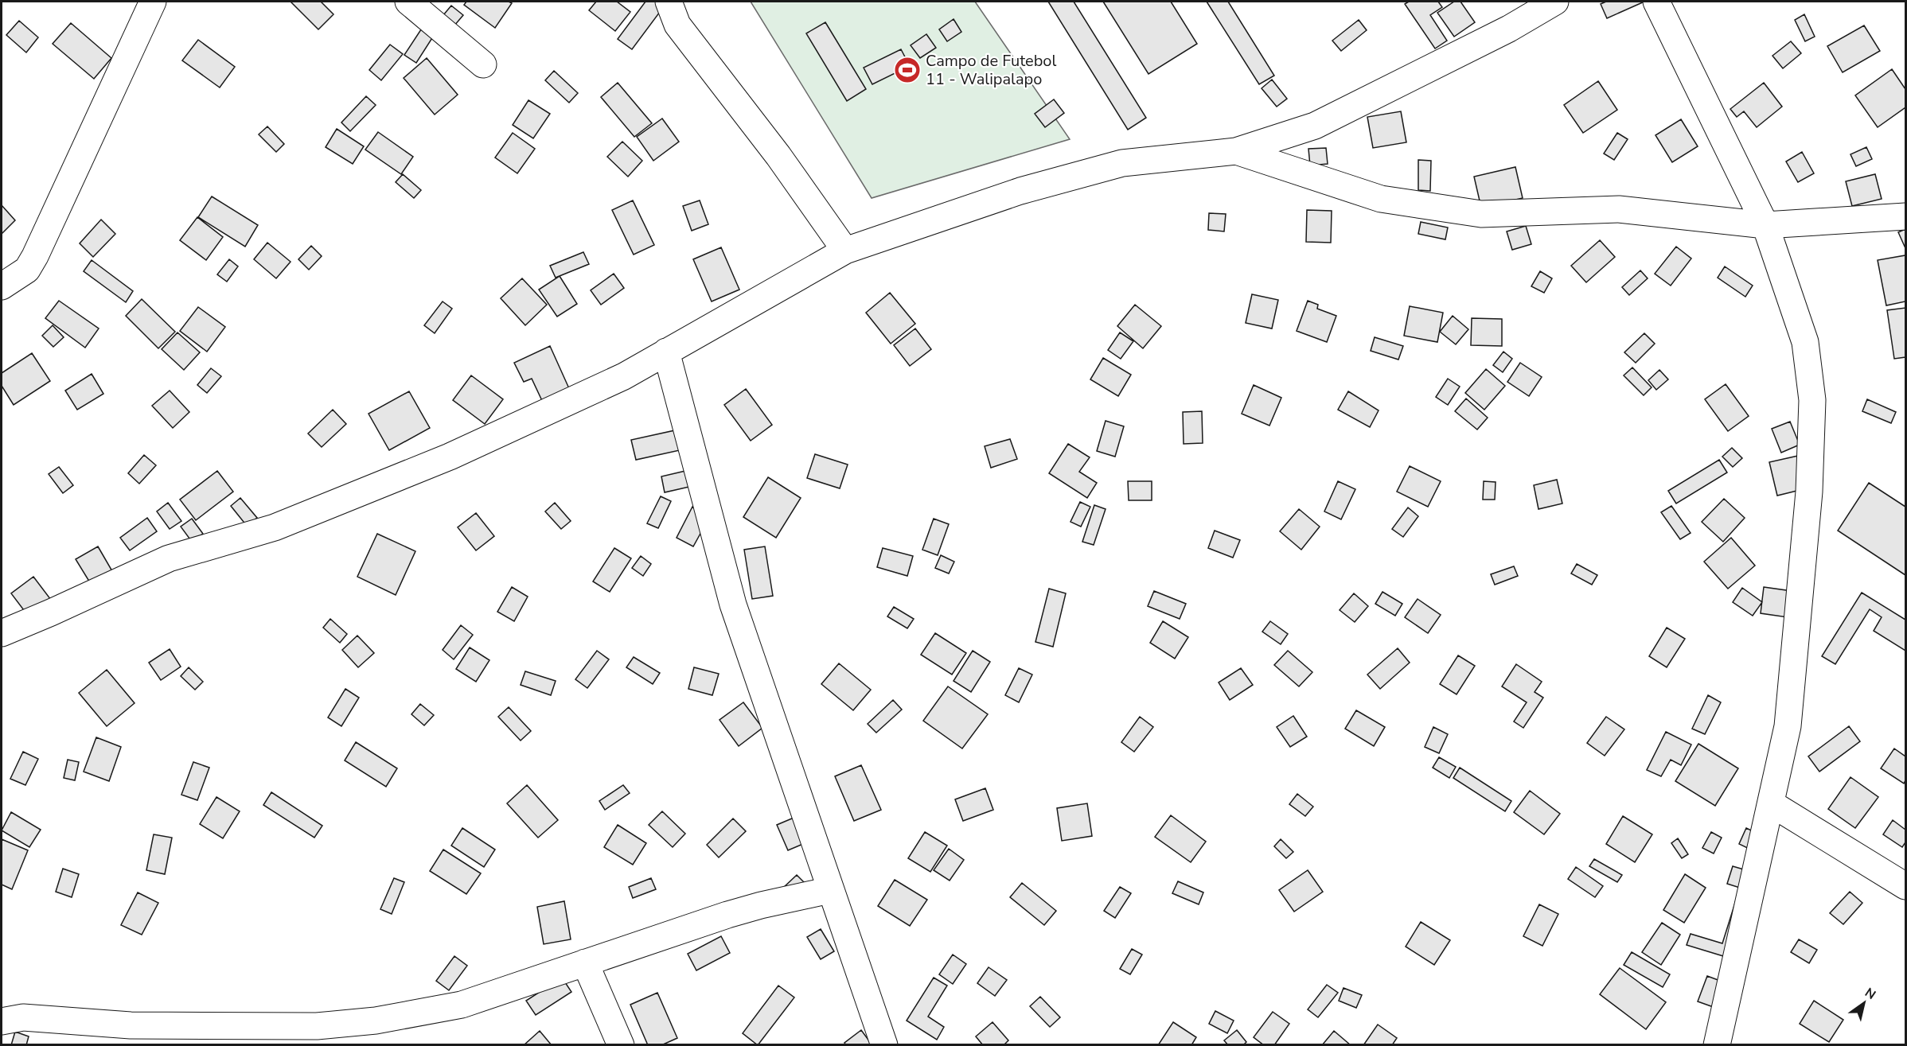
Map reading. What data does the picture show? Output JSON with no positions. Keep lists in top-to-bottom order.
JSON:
{
  "places": {
    "sports": ["Campo de Futebol 11 - Walipalapo"]
  },
  "north": "top right"
}
